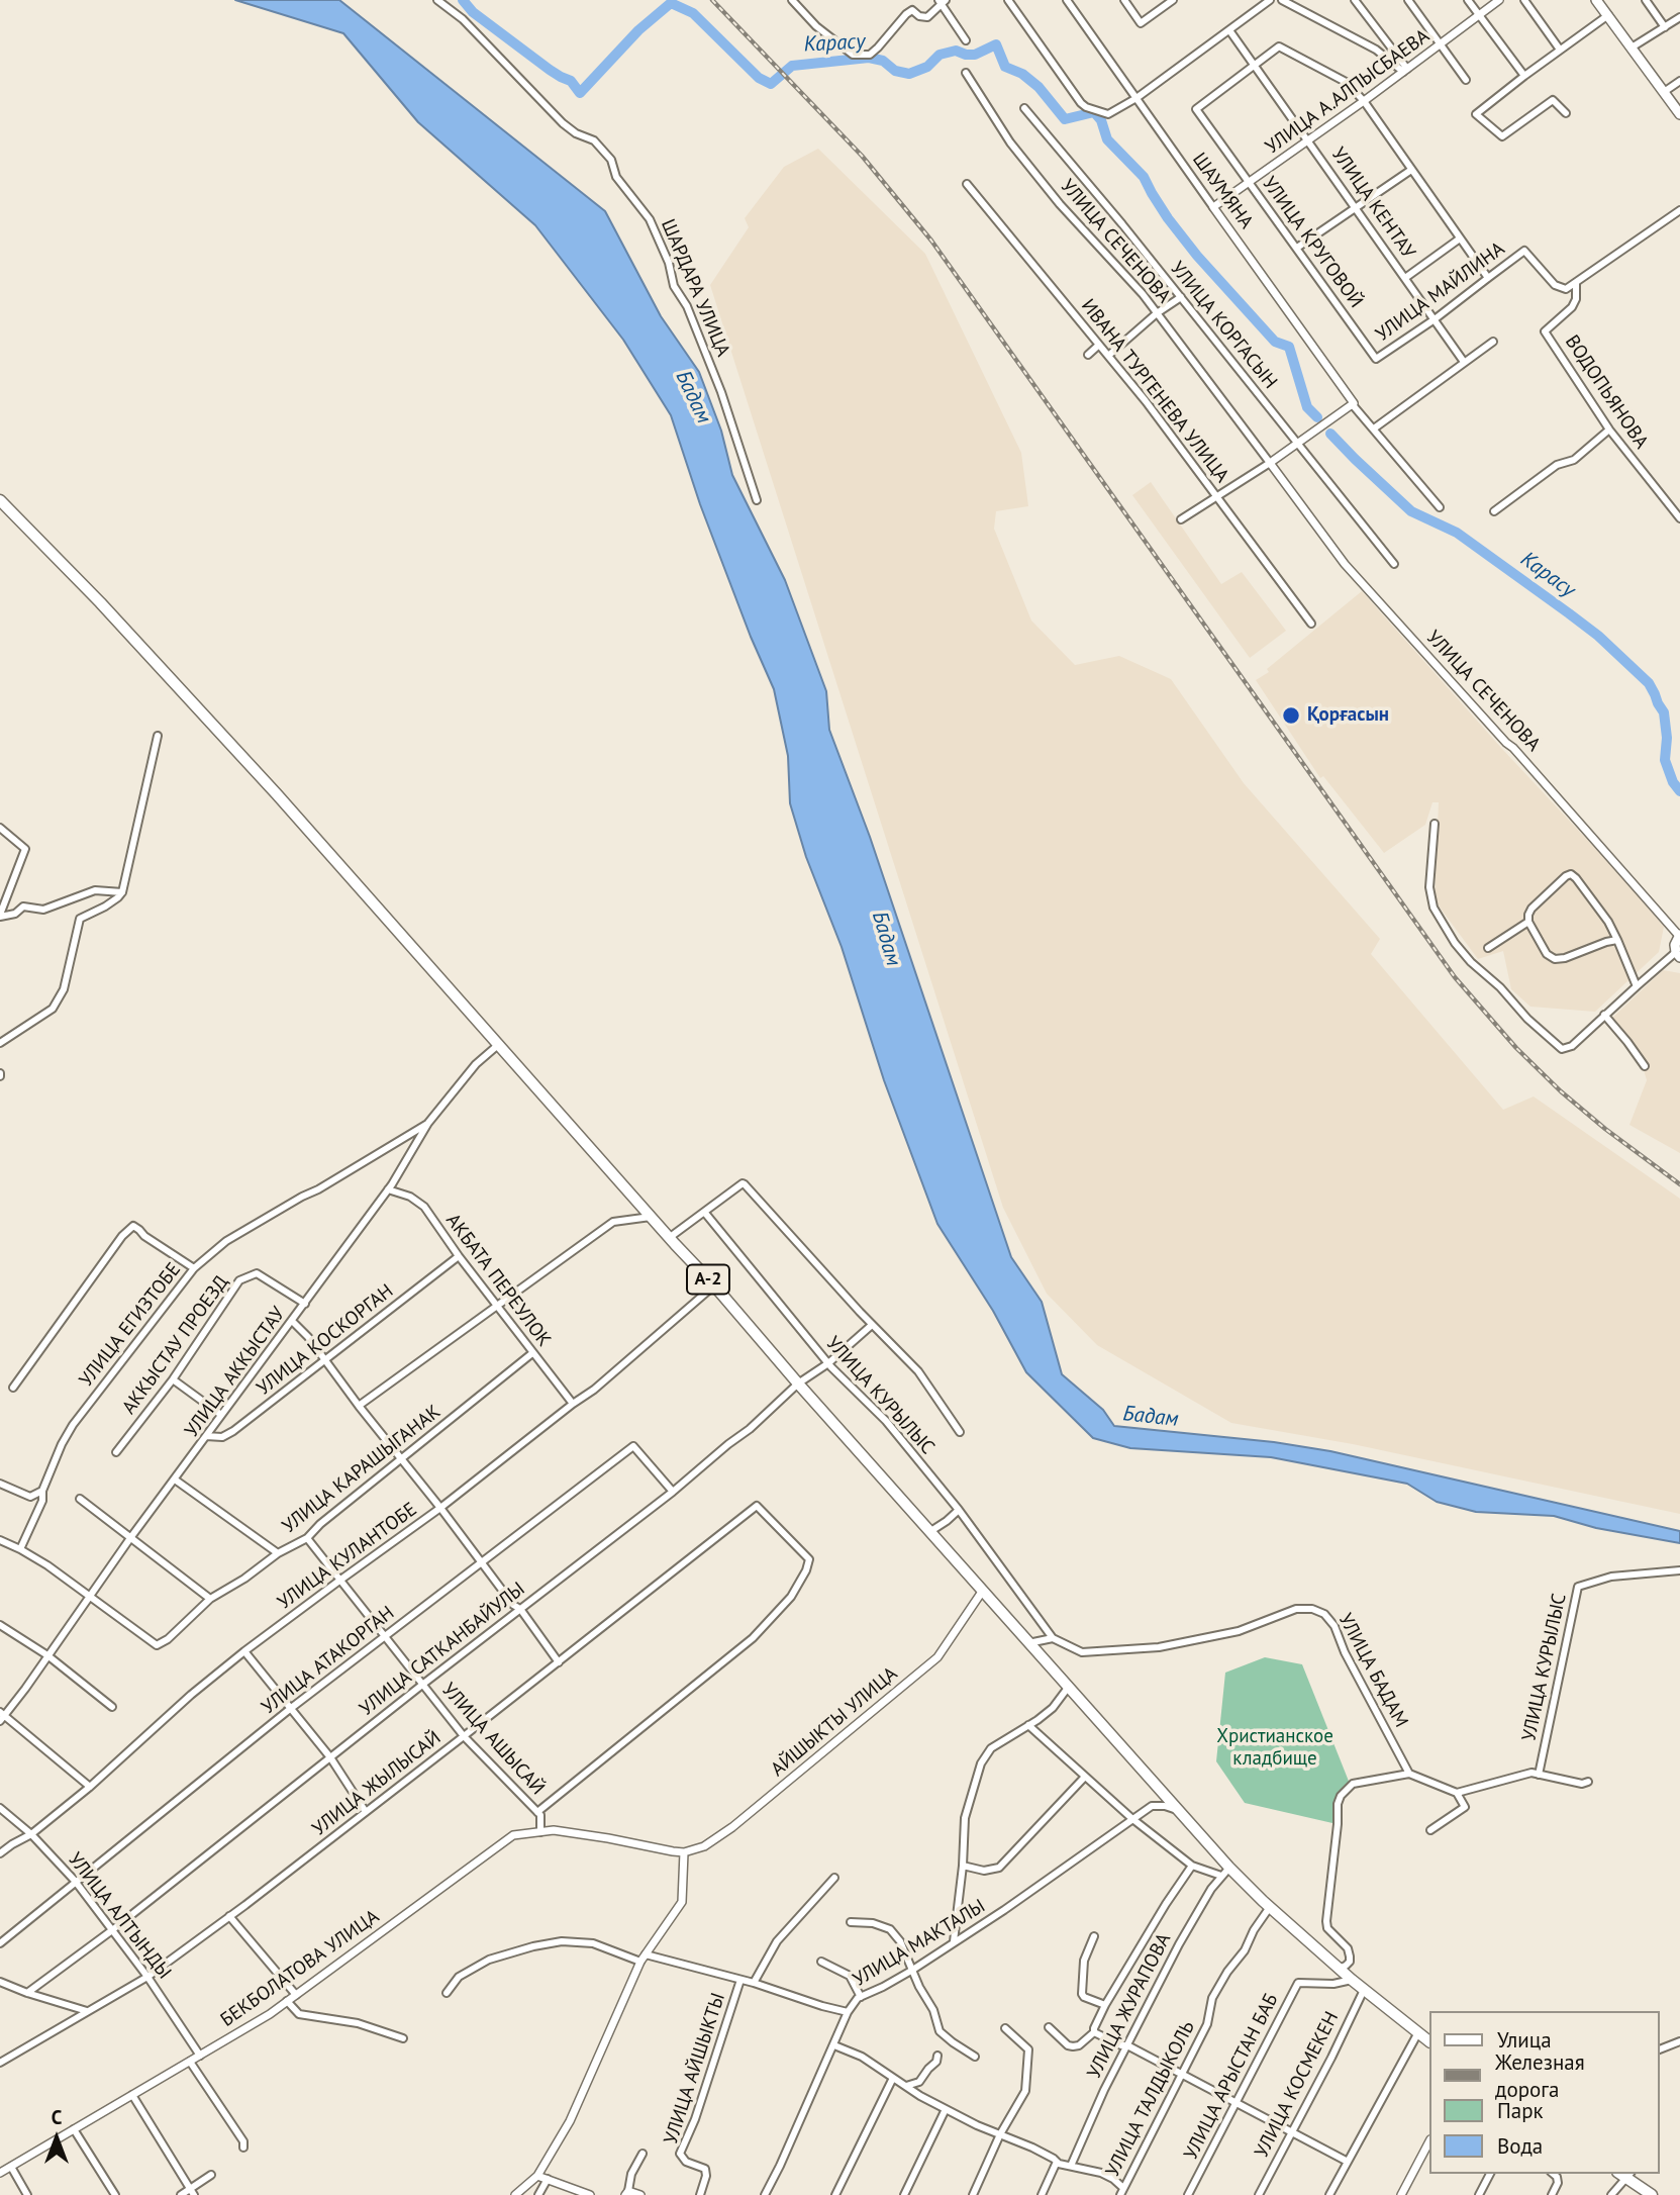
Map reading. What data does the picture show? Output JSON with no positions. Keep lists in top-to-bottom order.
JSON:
{
  "streets": {
    "highway": ["A-2"],
    "street": [
      "УЛИЦА А.АЛПЫСБАЕВА",
      "ШАУМЯНА",
      "УЛИЦА КЕНТАУ",
      "УЛИЦА СЕЧЕНОВА",
      "УЛИЦА КРУГОВОЙ",
      "ШАРДАРА УЛИЦА",
      "УЛИЦА МАЙЛИНА",
      "УЛИЦА КОРГАСЫН",
      "ИВАНА ТУРГЕНЕВА УЛИЦА",
      "ВОДОПЬЯНОВА",
      "АКБАТА ПЕРЕУЛОК",
      "УЛИЦА ЕГИЗТОБЕ",
      "УЛИЦА КОСКОРГАН",
      "АККЫСТАУ ПРОЕЗД",
      "УЛИЦА АККЫСТАУ",
      "УЛИЦА КУРЫЛЫС",
      "УЛИЦА КАРАШЫГАНАК",
      "УЛИЦА КУЛАНТОБЕ",
      "УЛИЦА САТКАНБАЙУЛЫ",
      "УЛИЦА АТАКОРГАН",
      "УЛИЦА БАДАМ",
      "АЙШЫКТЫ УЛИЦА",
      "УЛИЦА АШЫСАЙ",
      "УЛИЦА ЖЫЛЫСАЙ",
      "УЛИЦА АЛТЫНДЫ",
      "УЛИЦА МАКТАЛЫ",
      "БЕКБОЛАТОВА УЛИЦА",
      "УЛИЦА ЖУРАПОВА",
      "УЛИЦА АЙШЫКТЫ",
      "УЛИЦА АРЫСТАН БАБ",
      "УЛИЦА КОСМЕКЕН",
      "УЛИЦА ТАЛДЫКОЛЬ"
    ]
  },
  "crossings": [
    ["УЛИЦА А.АЛПЫСБАЕВА", "ШАУМЯНА"],
    ["УЛИЦА А.АЛПЫСБАЕВА", "УЛИЦА КЕНТАУ"],
    ["УЛИЦА А.АЛПЫСБАЕВА", "УЛИЦА КРУГОВОЙ"],
    ["УЛИЦА КЕНТАУ", "УЛИЦА КРУГОВОЙ"],
    ["УЛИЦА КЕНТАУ", "УЛИЦА МАЙЛИНА"],
    ["УЛИЦА КРУГОВОЙ", "УЛИЦА МАЙЛИНА"],
    ["УЛИЦА МАЙЛИНА", "ВОДОПЬЯНОВА"],
    ["A-2", "УЛИЦА АККЫСТАУ"],
    ["A-2", "УЛИЦА КУЛАНТОБЕ"],
    ["A-2", "УЛИЦА САТКАНБАЙУЛЫ"],
    ["A-2", "АЙШЫКТЫ УЛИЦА"],
    ["A-2", "УЛИЦА МАКТАЛЫ"],
    ["A-2", "УЛИЦА ЖУРАПОВА"],
    ["A-2", "УЛИЦА АРЫСТАН БАБ"],
    ["A-2", "УЛИЦА КОСМЕКЕН"],
    ["A-2", "УЛИЦА ТАЛДЫКОЛЬ"],
    ["АКБАТА ПЕРЕУЛОК", "УЛИЦА КОСКОРГАН"],
    ["АКБАТА ПЕРЕУЛОК", "УЛИЦА АККЫСТАУ"],
    ["АКБАТА ПЕРЕУЛОК", "УЛИЦА КАРАШЫГАНАК"],
    ["АКБАТА ПЕРЕУЛОК", "УЛИЦА КУЛАНТОБЕ"],
    ["УЛИЦА ЕГИЗТОБЕ", "УЛИЦА АККЫСТАУ"],
    ["УЛИЦА ЕГИЗТОБЕ", "УЛИЦА КАРАШЫГАНАК"],
    ["УЛИЦА КОСКОРГАН", "УЛИЦА АККЫСТАУ"],
    ["АККЫСТАУ ПРОЕЗД", "УЛИЦА АККЫСТАУ"],
    ["УЛИЦА АККЫСТАУ", "УЛИЦА КАРАШЫГАНАК"],
    ["УЛИЦА КУРЫЛЫС", "УЛИЦА САТКАНБАЙУЛЫ"],
    ["УЛИЦА КУРЫЛЫС", "УЛИЦА БАДАМ"],
    ["УЛИЦА КАРАШЫГАНАК", "УЛИЦА АШЫСАЙ"],
    ["УЛИЦА КУЛАНТОБЕ", "УЛИЦА АШЫСАЙ"],
    ["УЛИЦА КУЛАНТОБЕ", "УЛИЦА АЛТЫНДЫ"],
    ["УЛИЦА САТКАНБАЙУЛЫ", "УЛИЦА АТАКОРГАН"],
    ["УЛИЦА САТКАНБАЙУЛЫ", "УЛИЦА АШЫСАЙ"],
    ["УЛИЦА САТКАНБАЙУЛЫ", "УЛИЦА АЛТЫНДЫ"],
    ["УЛИЦА АТАКОРГАН", "УЛИЦА АШЫСАЙ"],
    ["УЛИЦА АТАКОРГАН", "УЛИЦА АЛТЫНДЫ"],
    ["УЛИЦА АШЫСАЙ", "УЛИЦА ЖЫЛЫСАЙ"],
    ["УЛИЦА АШЫСАЙ", "БЕКБОЛАТОВА УЛИЦА"],
    ["УЛИЦА ЖЫЛЫСАЙ", "УЛИЦА АЛТЫНДЫ"],
    ["УЛИЦА АЛТЫНДЫ", "БЕКБОЛАТОВА УЛИЦА"]
  ],
  "water": ["Карасу", "Бадам"],
  "parks": ["Христианское кладбище"],
  "places": ["Қорғасын"],
  "legend": [
    "Улица",
    "Железная дорога",
    "Парк",
    "Вода"
  ],
  "north": "top"
}
